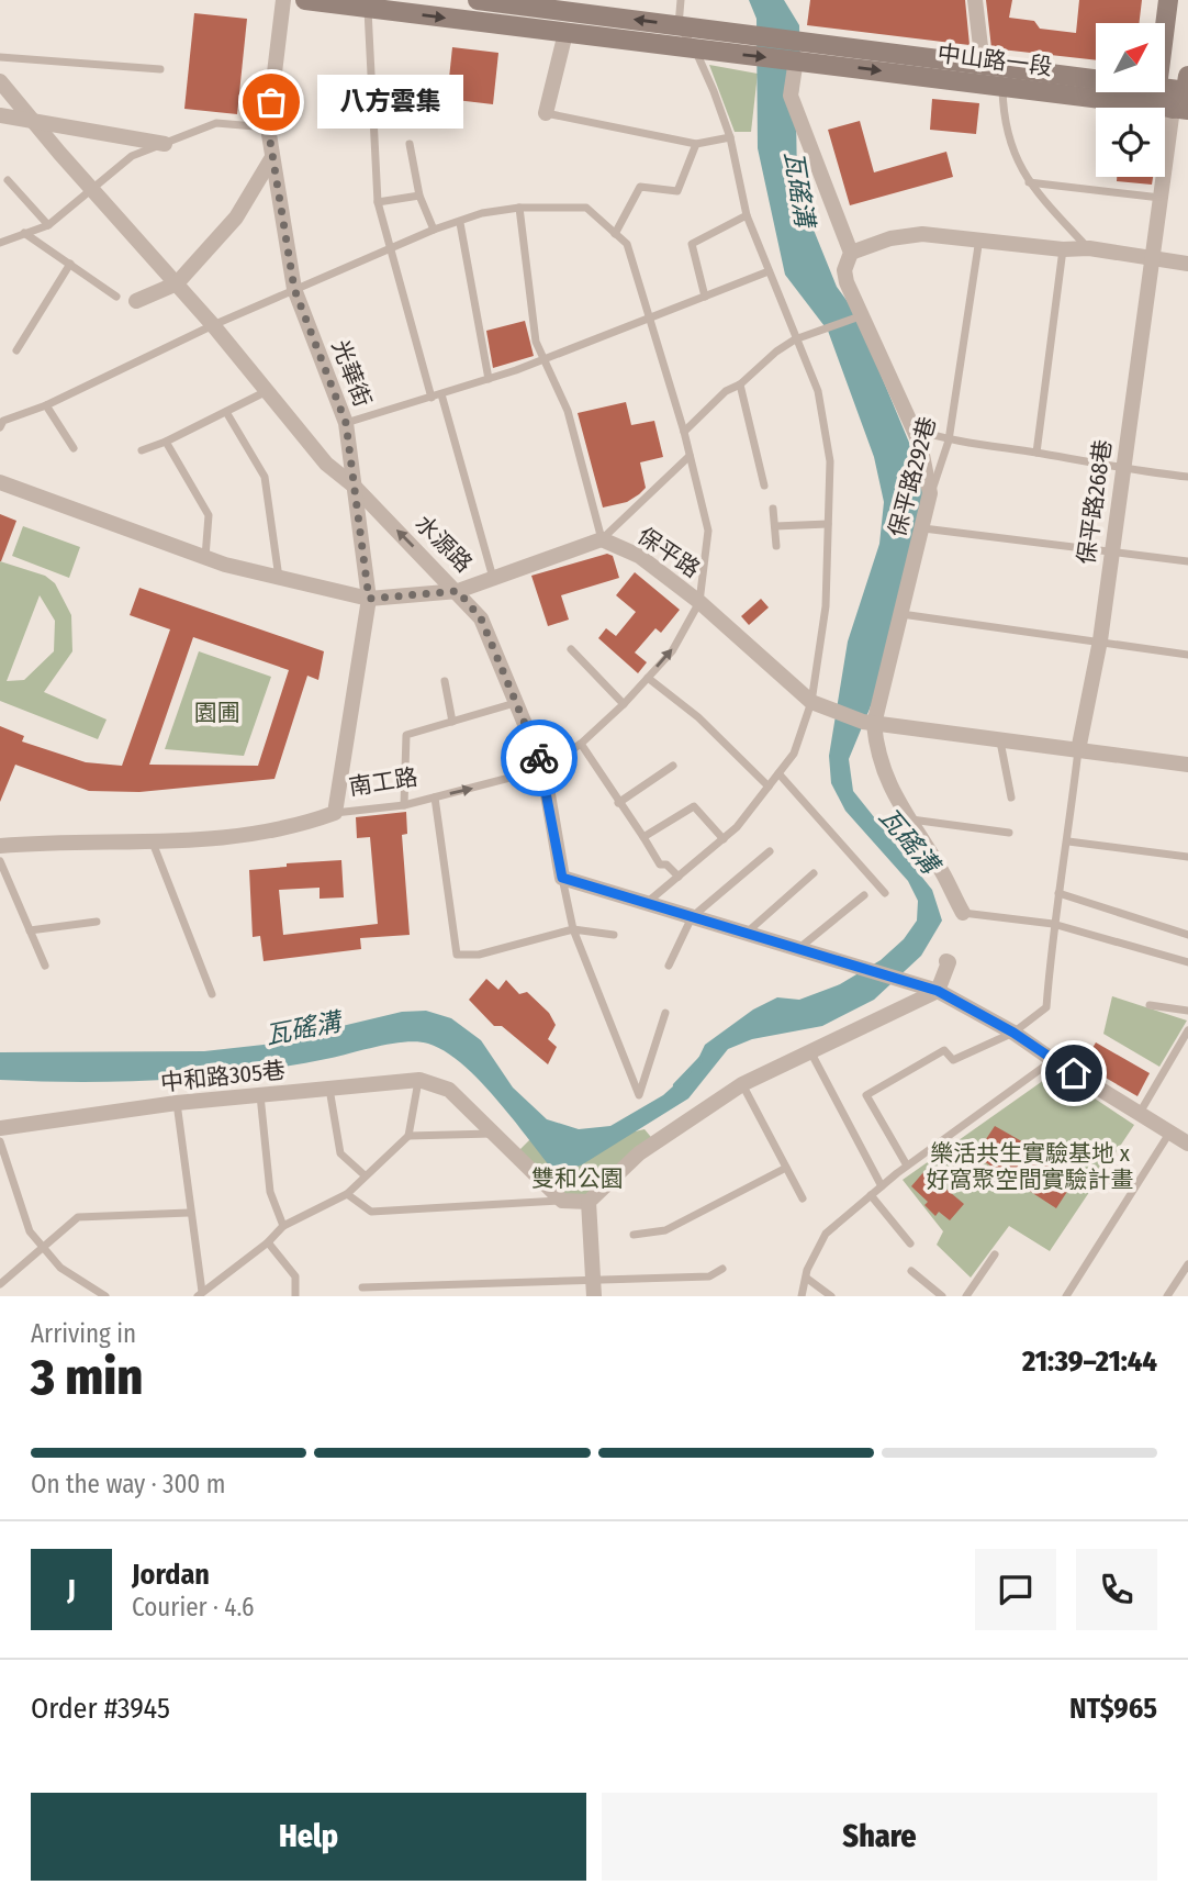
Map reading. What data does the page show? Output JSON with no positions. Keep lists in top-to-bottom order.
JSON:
{
  "streets": {
    "street": [
      "中山路一段",
      "光華街",
      "保平路292巷",
      "保平路268巷",
      "水源路",
      "保平路",
      "南工路",
      "中和路305巷"
    ]
  },
  "crossings": [
    ["中山路一段", "保平路268巷"],
    ["光華街", "水源路"],
    ["光華街", "保平路"],
    ["光華街", "南工路"],
    ["水源路", "保平路"],
    ["水源路", "南工路"],
    ["保平路", "南工路"]
  ],
  "water": ["瓦磘溝"],
  "parks": ["園圃", "樂活共生實驗基地 x 好窩聚空間實驗計畫", "雙和公園"],
  "places": ["八方雲集"],
  "north": "top right",
  "page": {
    "bubble": "八方雲集",
    "heading": ["3 min", "Arriving in", "21:39–21:44"],
    "panel": [
      "Jordan",
      "Courier · 4.6",
      "Order #3945",
      "NT$965"
    ],
    "bar": "On the way · 300 m",
    "round": "J",
    "buttons": ["Help", "Share"]
  }
}
